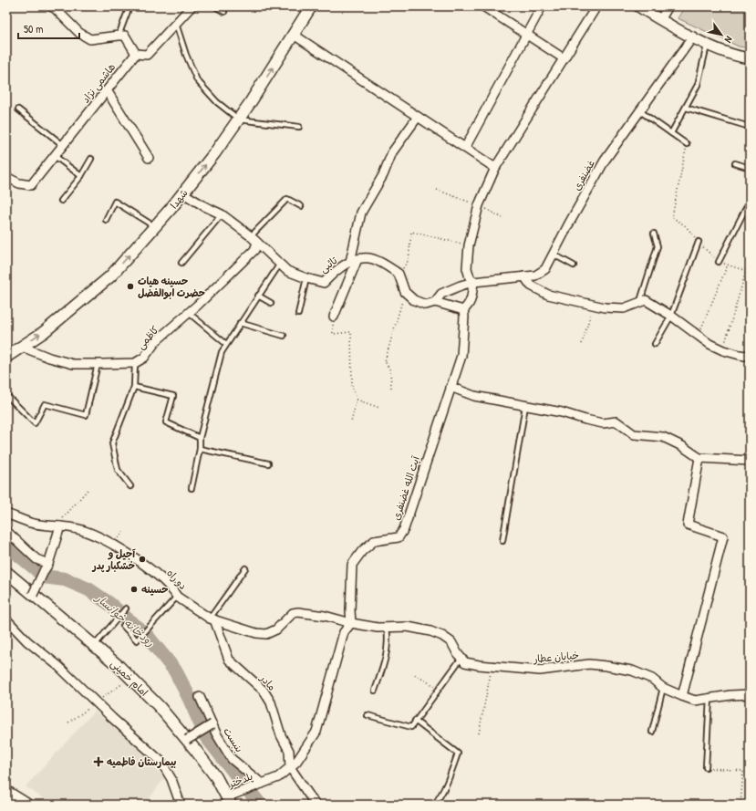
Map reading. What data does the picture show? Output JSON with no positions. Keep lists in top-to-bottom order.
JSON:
{
  "streets": {
    "main road": ["شهدا", "امام خمینی"],
    "street": [
      "هاشمی نژاد",
      "غضنفری",
      "تائبی",
      "کاظمی",
      "آیت الله غضنفری",
      "دو راه",
      "خیابان عطار",
      "مادر",
      "بنبست",
      "پلدختر"
    ]
  },
  "crossings": [
    ["شهدا", "تائبی"],
    ["شهدا", "کاظمی"],
    ["تائبی", "کاظمی"],
    ["آیت الله غضنفری", "دو راه"],
    ["دو راه", "مادر"],
    ["امام خمینی", "پلدختر"],
    ["بنبست", "پلدختر"]
  ],
  "one_way": ["شهدا"],
  "water": ["رودخانه خوانسار"],
  "places": {
    "other": ["حسینه هیات حضرت ابوالفضل", "آجیل و خشکبار پدر", "حسینه"],
    "health": ["بیمارستان فاطمیه"]
  },
  "scale_bar": "50 m",
  "north": "bottom right"
}
